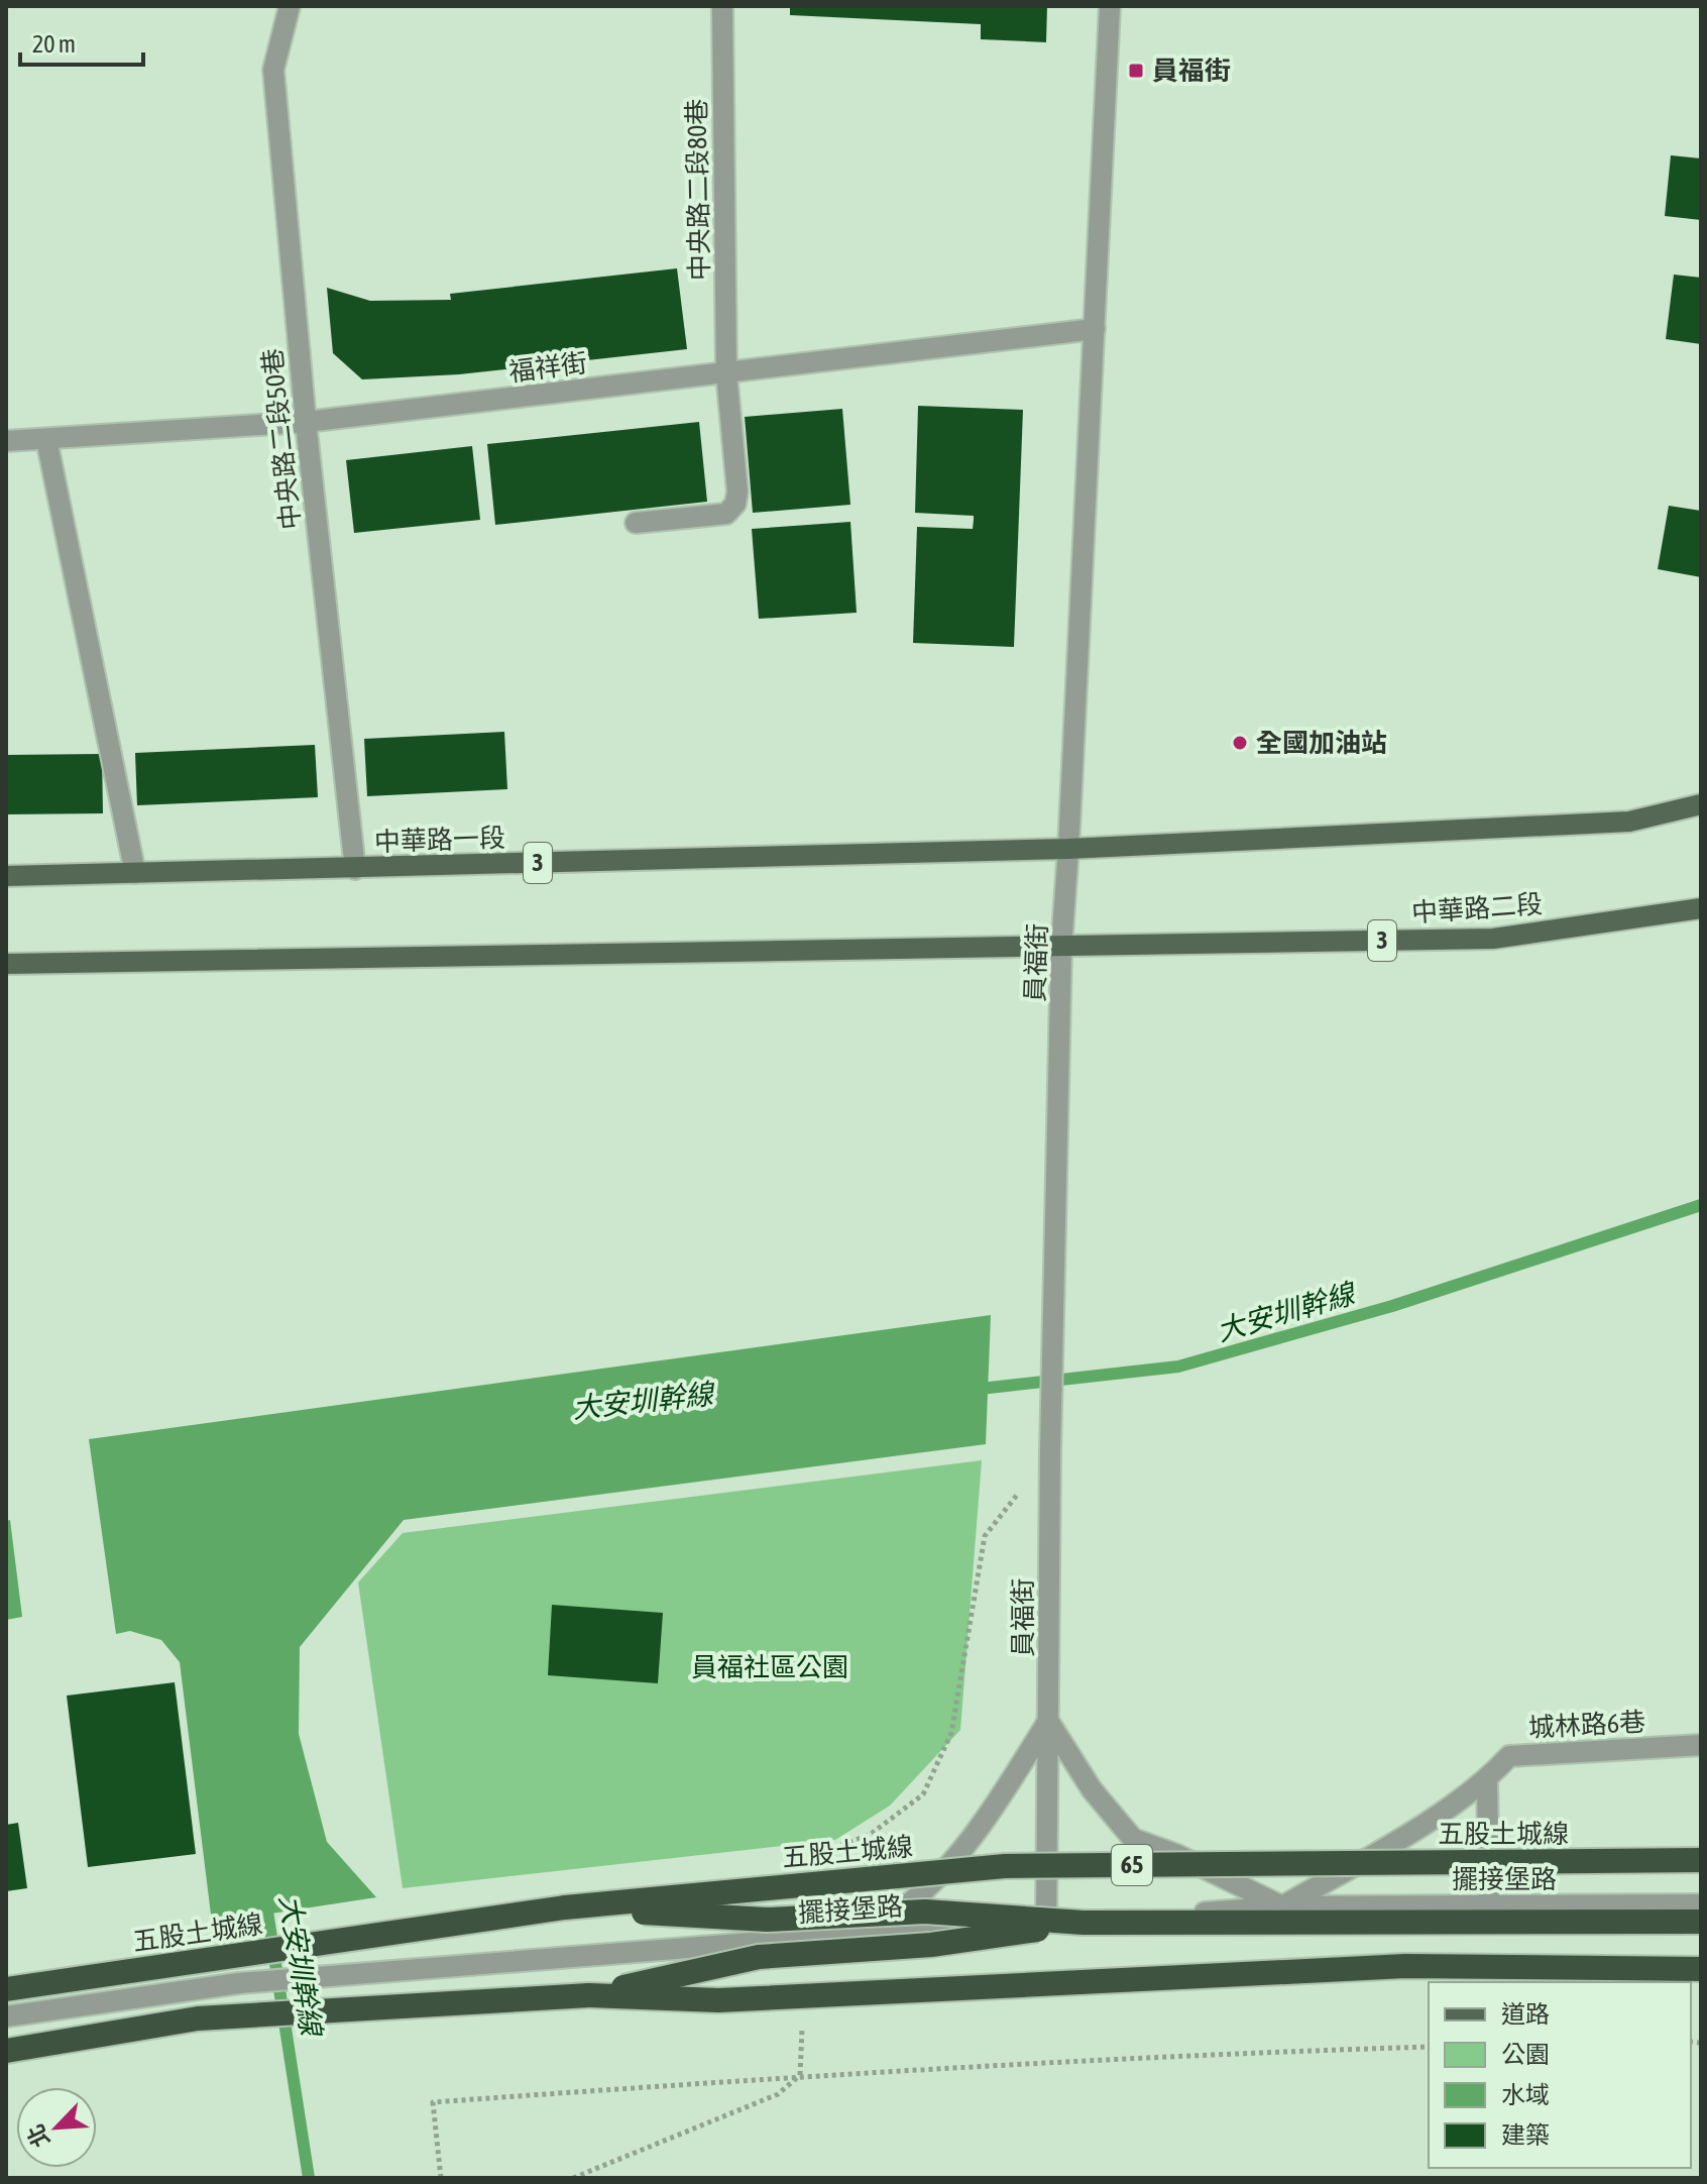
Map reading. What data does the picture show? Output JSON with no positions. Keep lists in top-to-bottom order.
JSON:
{
  "streets": {
    "highway": ["五股土城線", "65"],
    "main road": ["中華路一段", "3", "中華路二段"],
    "street": [
      "中央路二段80巷",
      "福祥街",
      "中央路二段50巷",
      "員福街",
      "城林路6巷",
      "擺接堡路"
    ]
  },
  "crossings": [
    ["中央路二段80巷", "福祥街"],
    ["福祥街", "中央路二段50巷"],
    ["福祥街", "員福街"],
    ["中央路二段50巷", "中華路一段"],
    ["中華路一段", "3"],
    ["中華路一段", "員福街"],
    ["3", "中華路二段"],
    ["3", "員福街"],
    ["中華路二段", "員福街"],
    ["員福街", "擺接堡路"],
    ["城林路6巷", "擺接堡路"]
  ],
  "water": ["大安圳幹線"],
  "parks": ["員福社區公園"],
  "places": {
    "transit": ["員福街"],
    "other": ["全國加油站"]
  },
  "legend": [
    "道路",
    "公園",
    "水域",
    "建築"
  ],
  "scale_bar": "20 m",
  "north": "bottom left"
}
